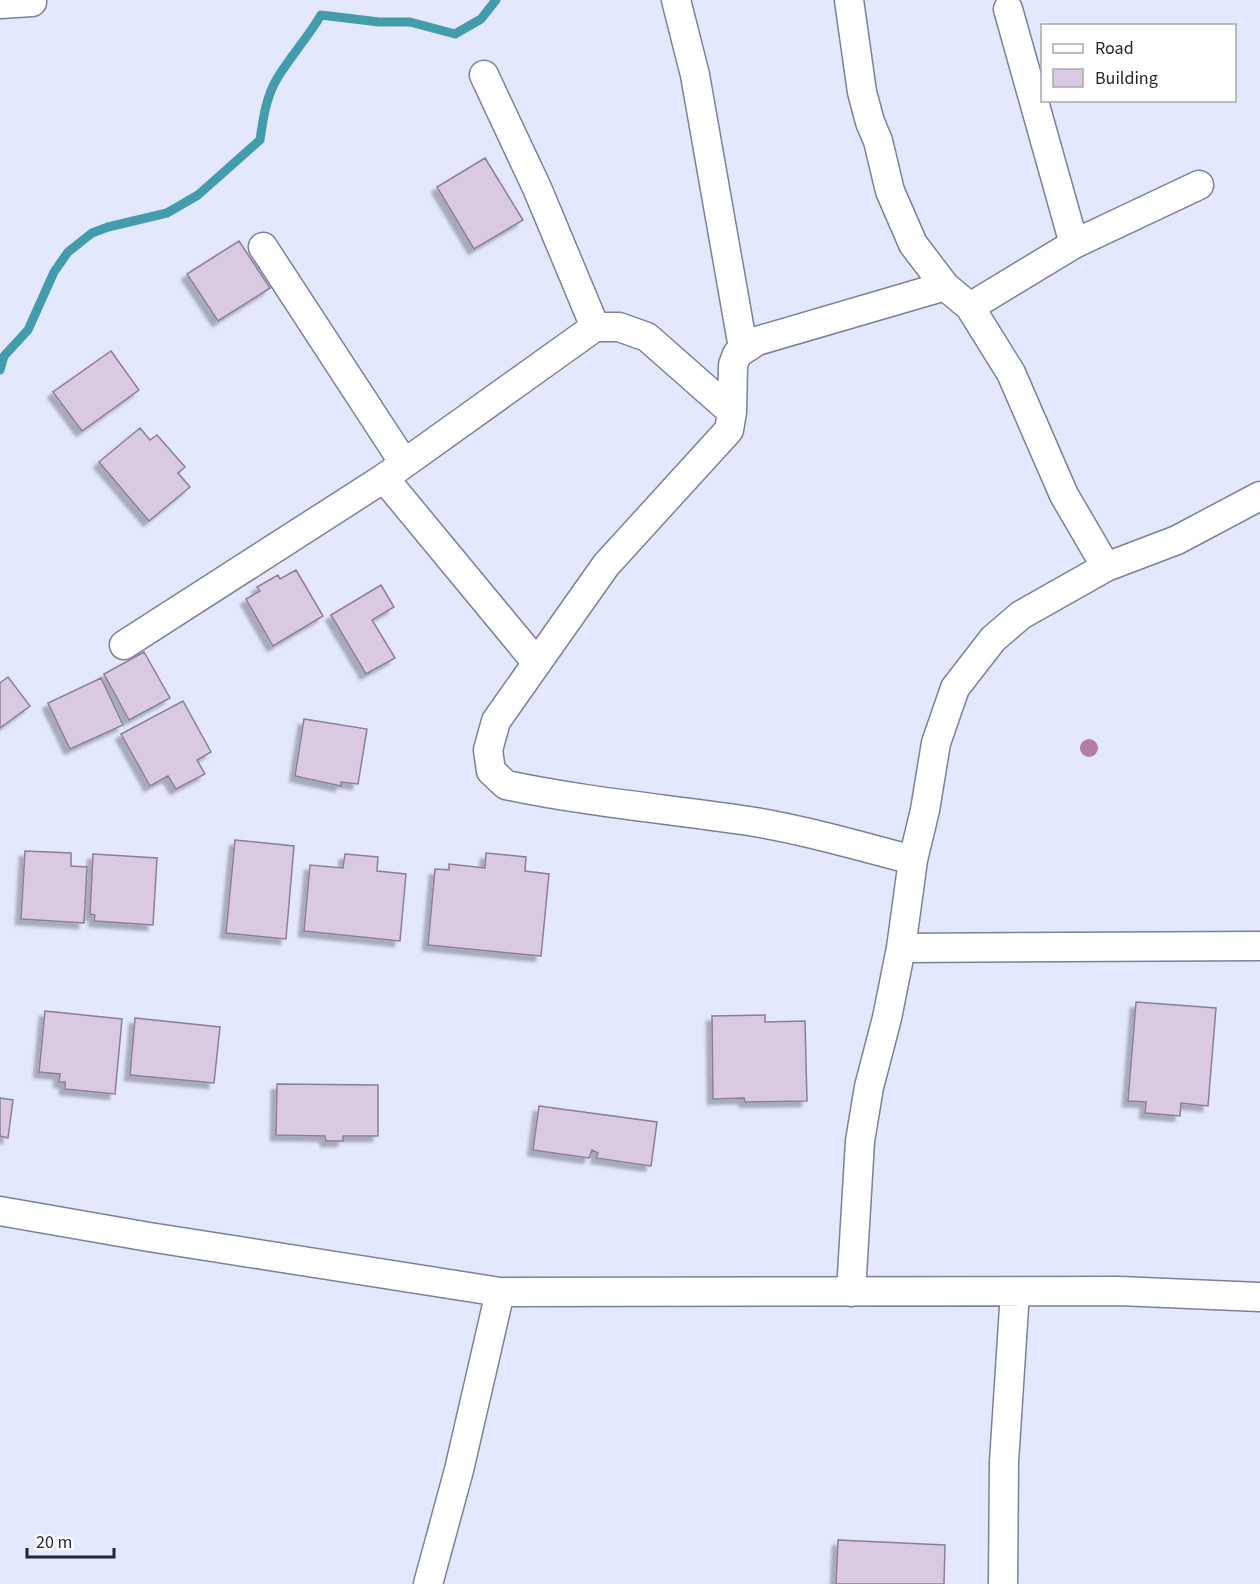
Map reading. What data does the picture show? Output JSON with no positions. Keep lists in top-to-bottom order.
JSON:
{
  "legend": ["Road", "Building"],
  "scale_bar": "20 m"
}
